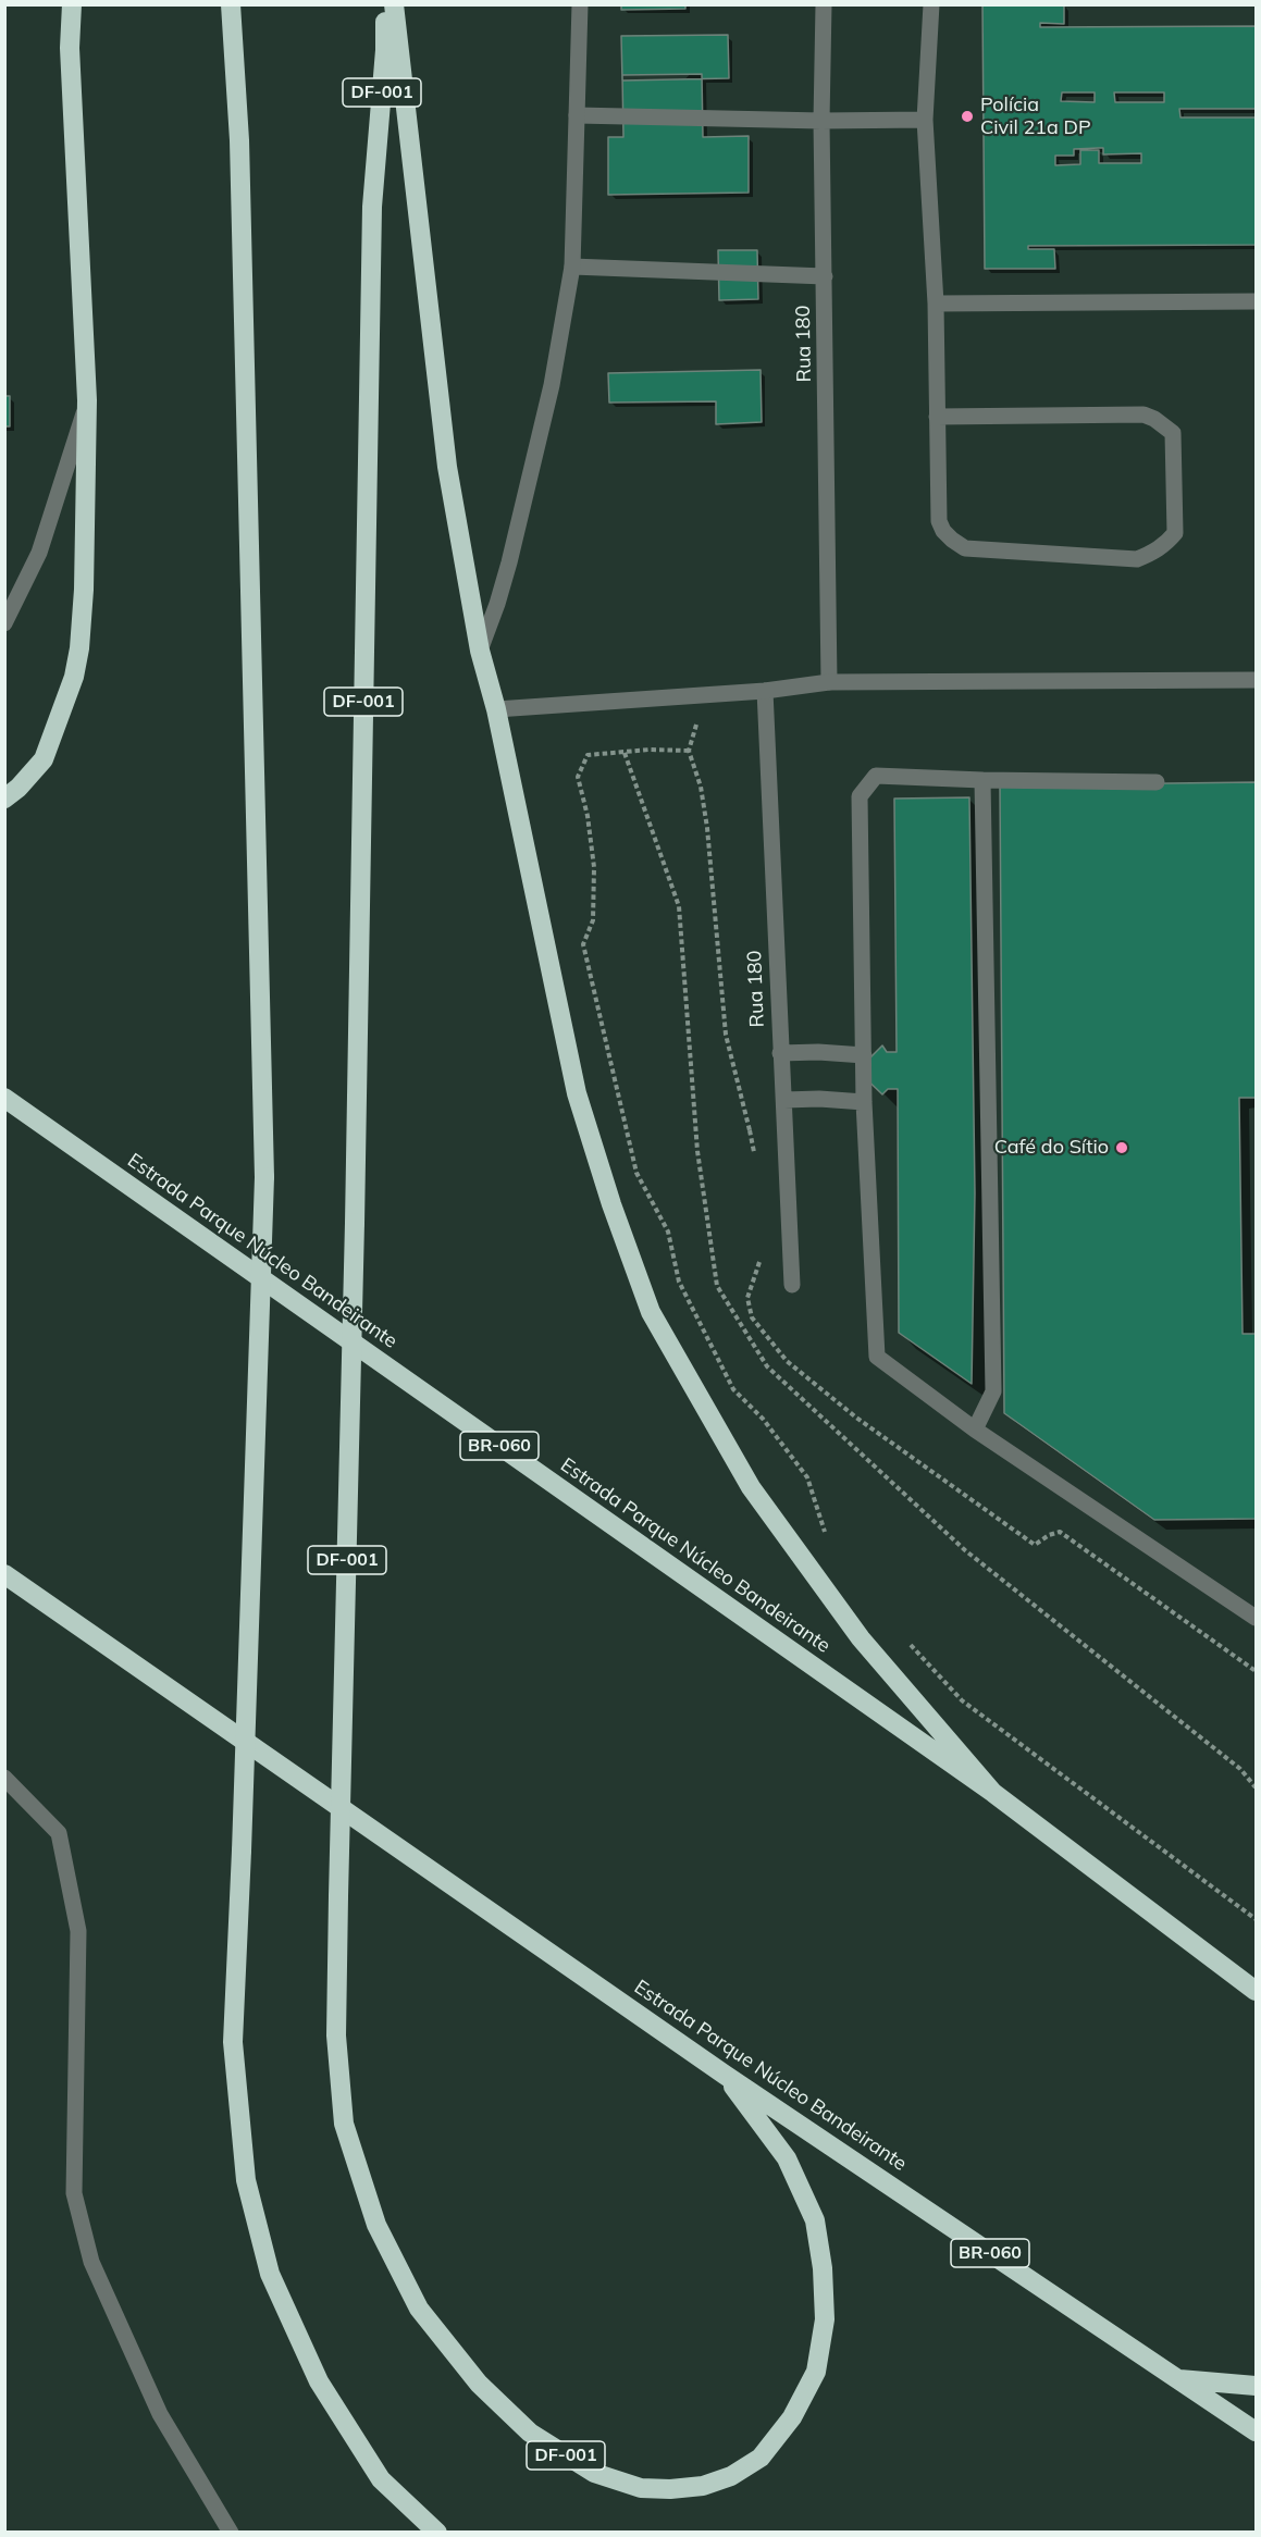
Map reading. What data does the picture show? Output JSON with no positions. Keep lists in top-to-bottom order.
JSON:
{
  "streets": {
    "highway": ["DF-001", "Estrada Parque Núcleo Bandeirante", "BR-060"],
    "street": ["Rua 180"]
  },
  "crossings": [
    ["DF-001", "Estrada Parque Núcleo Bandeirante"]
  ],
  "places": ["Polícia Civil 21a DP", "Café do Sítio"]
}
